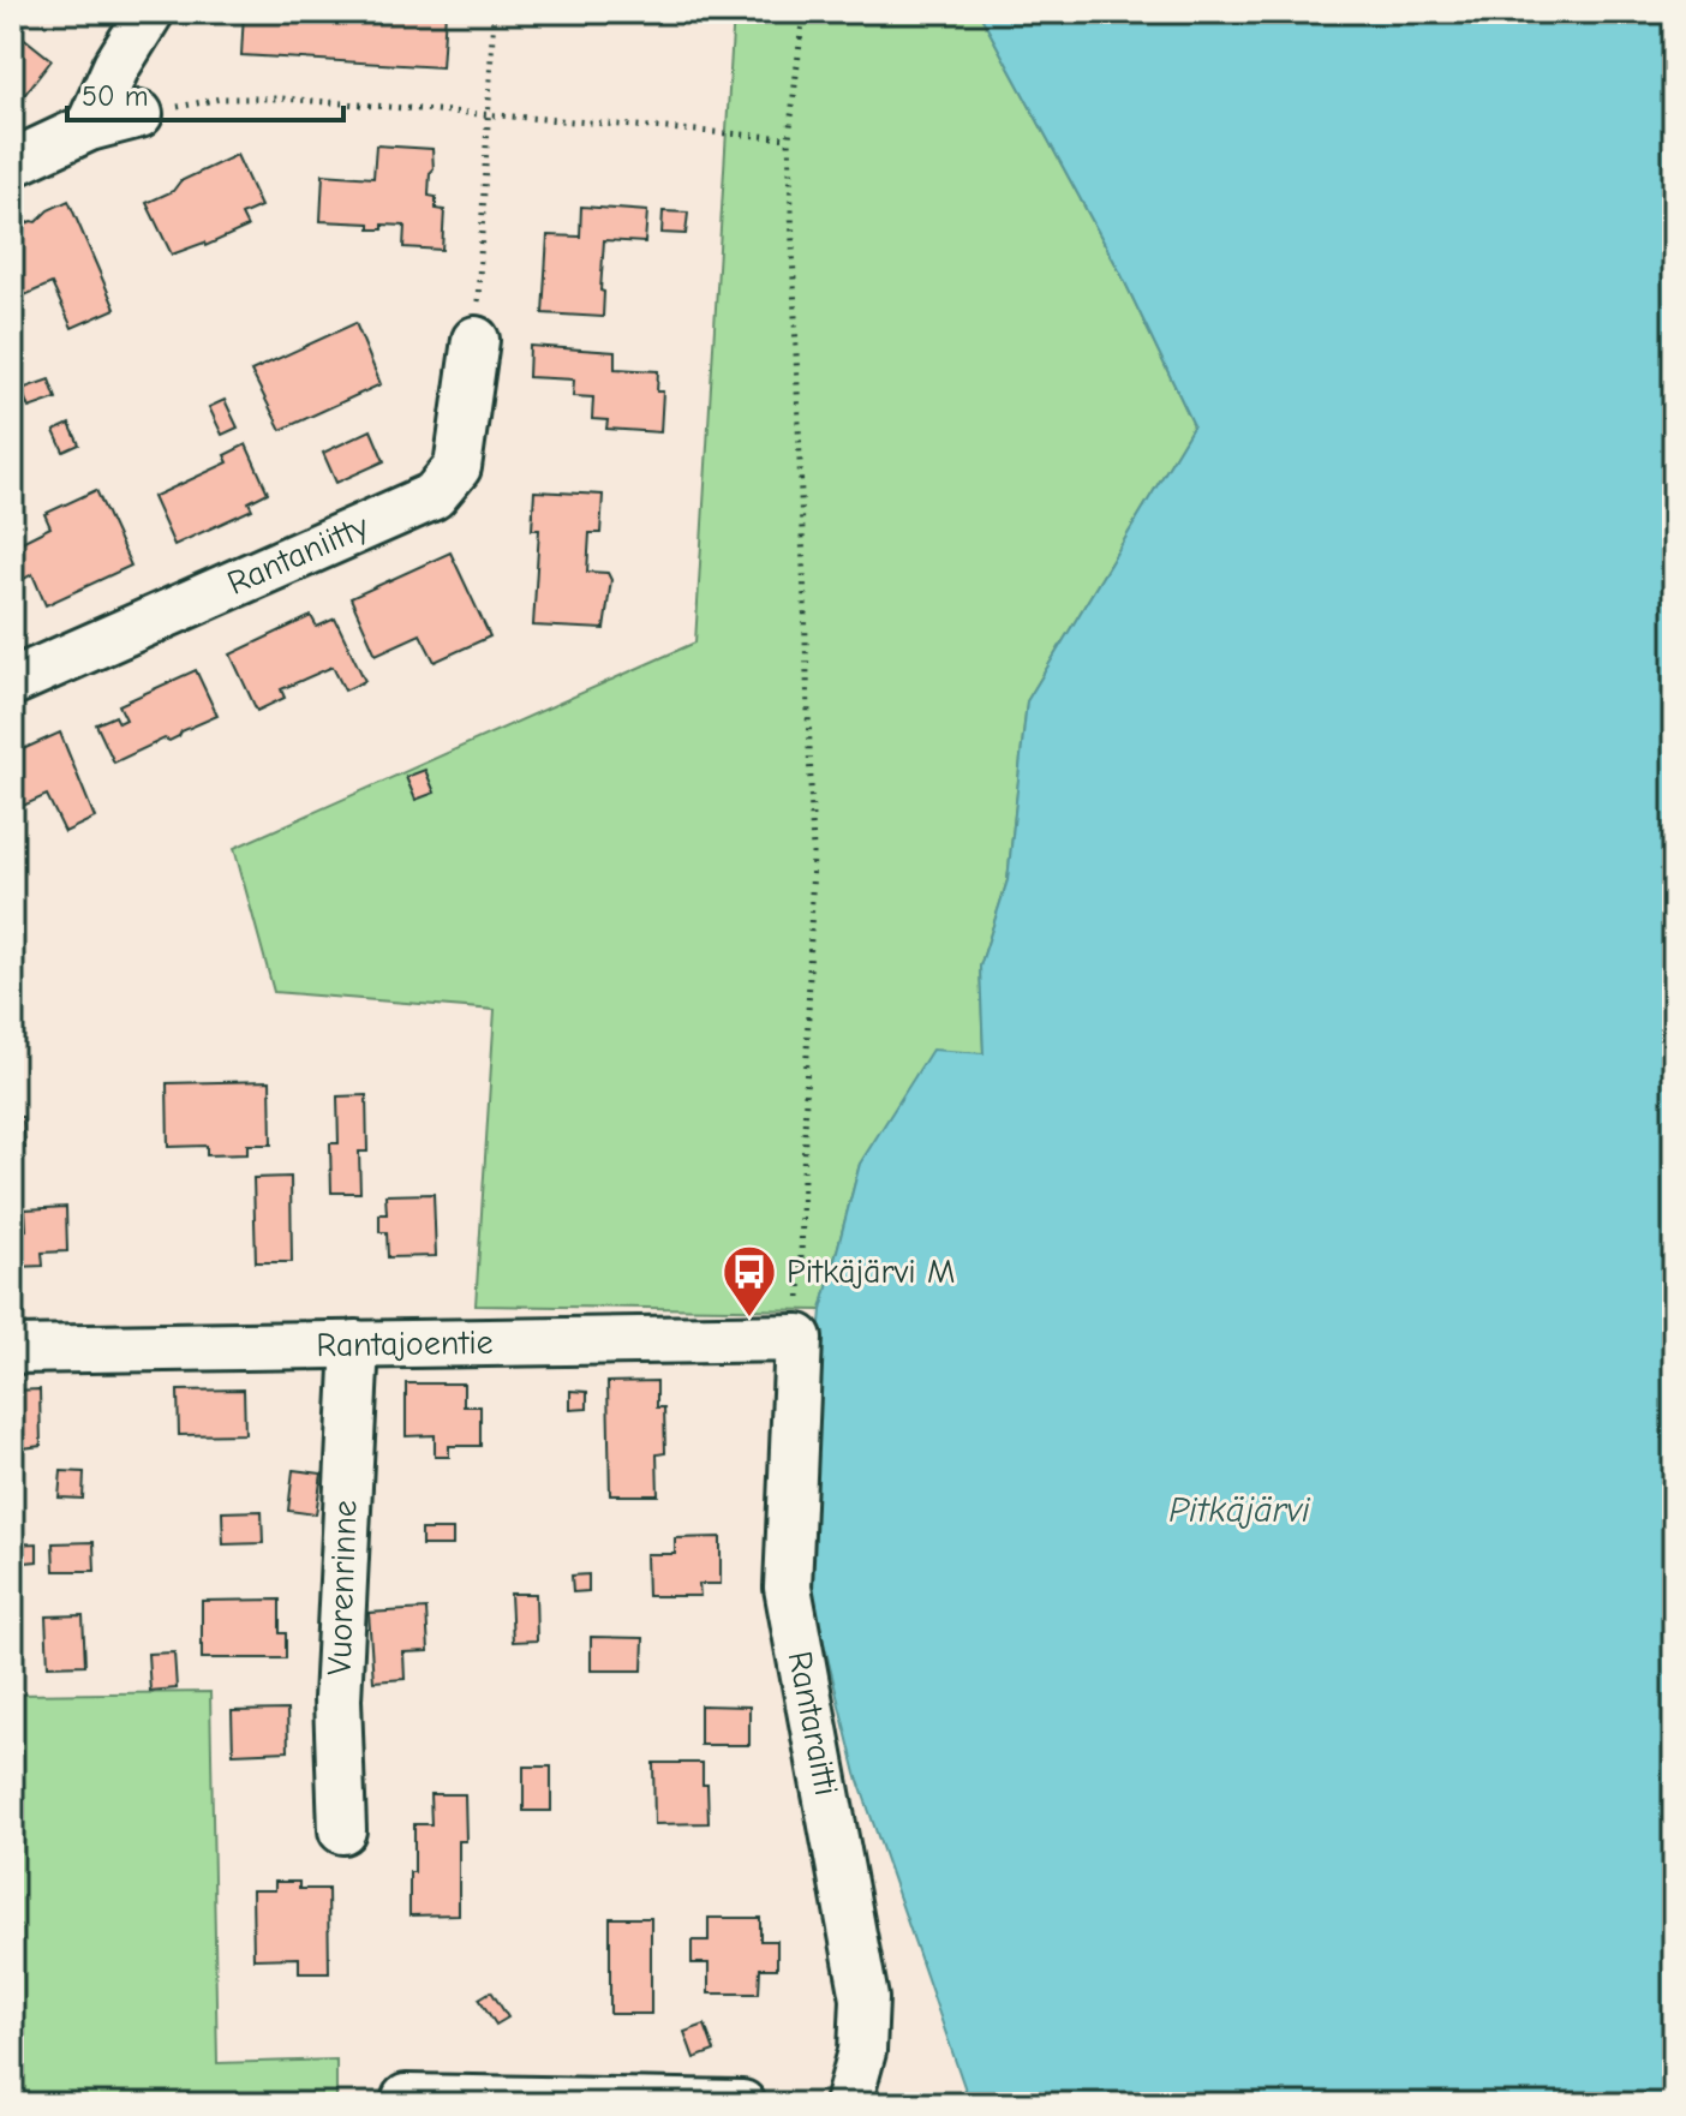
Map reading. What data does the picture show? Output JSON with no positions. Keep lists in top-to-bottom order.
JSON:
{
  "streets": {
    "street": [
      "Rantaniitty",
      "Rantajoentie",
      "Vuorenrinne",
      "Rantaraitti"
    ]
  },
  "crossings": [
    ["Rantajoentie", "Vuorenrinne"],
    ["Rantajoentie", "Rantaraitti"]
  ],
  "water": ["Pitkäjärvi"],
  "places": {
    "bus stop": ["Pitkäjärvi M"]
  },
  "scale_bar": "50 m"
}
